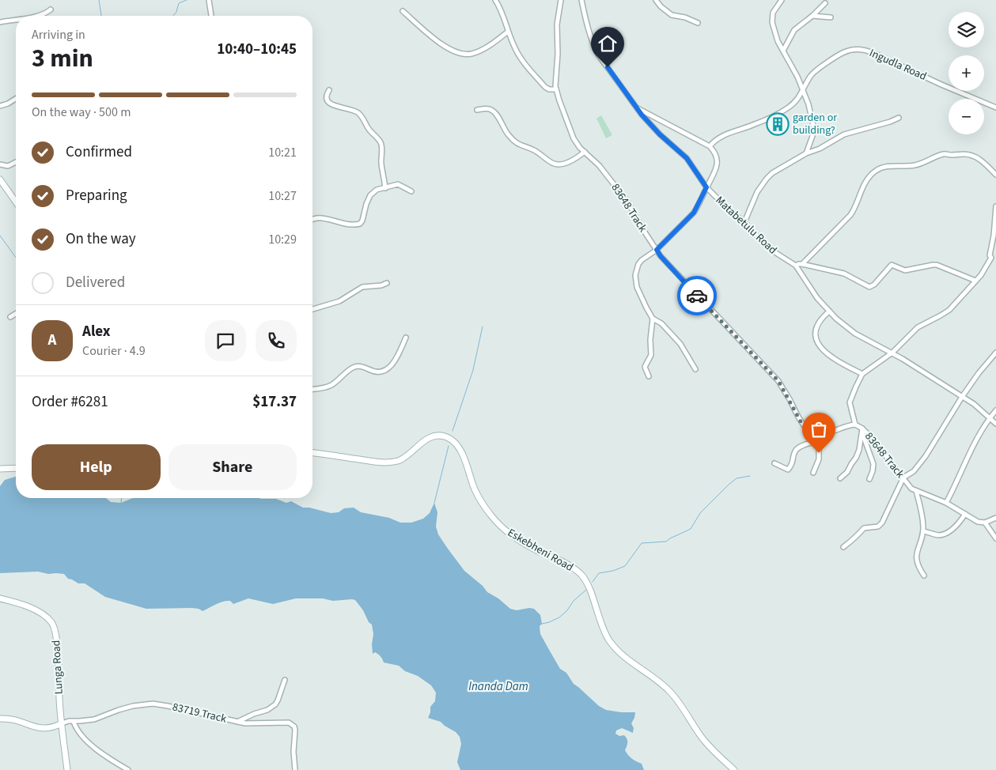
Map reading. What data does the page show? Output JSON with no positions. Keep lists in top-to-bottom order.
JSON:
{
  "streets": {
    "street": [
      "Ingudla Road",
      "83648 Track",
      "Matabetulu Road",
      "Eskebheni Road",
      "Lunga Road",
      "83719 Track"
    ]
  },
  "crossings": [
    ["Lunga Road", "83719 Track"]
  ],
  "water": ["Inanda Dam"],
  "places": {
    "building": ["garden or building?"]
  },
  "page": {
    "map_buttons": ["+", "−"],
    "heading": ["3 min", "Arriving in", "10:40–10:45"],
    "panel": [
      "Alex",
      "Courier · 4.9",
      "Order #6281",
      "$17.37"
    ],
    "bar": "On the way · 500 m",
    "list": [
      ["Confirmed", "10:21"],
      ["Preparing", "10:27"],
      ["On the way", "10:29"],
      "Delivered"
    ],
    "round": "A",
    "buttons": ["Help", "Share"]
  }
}
